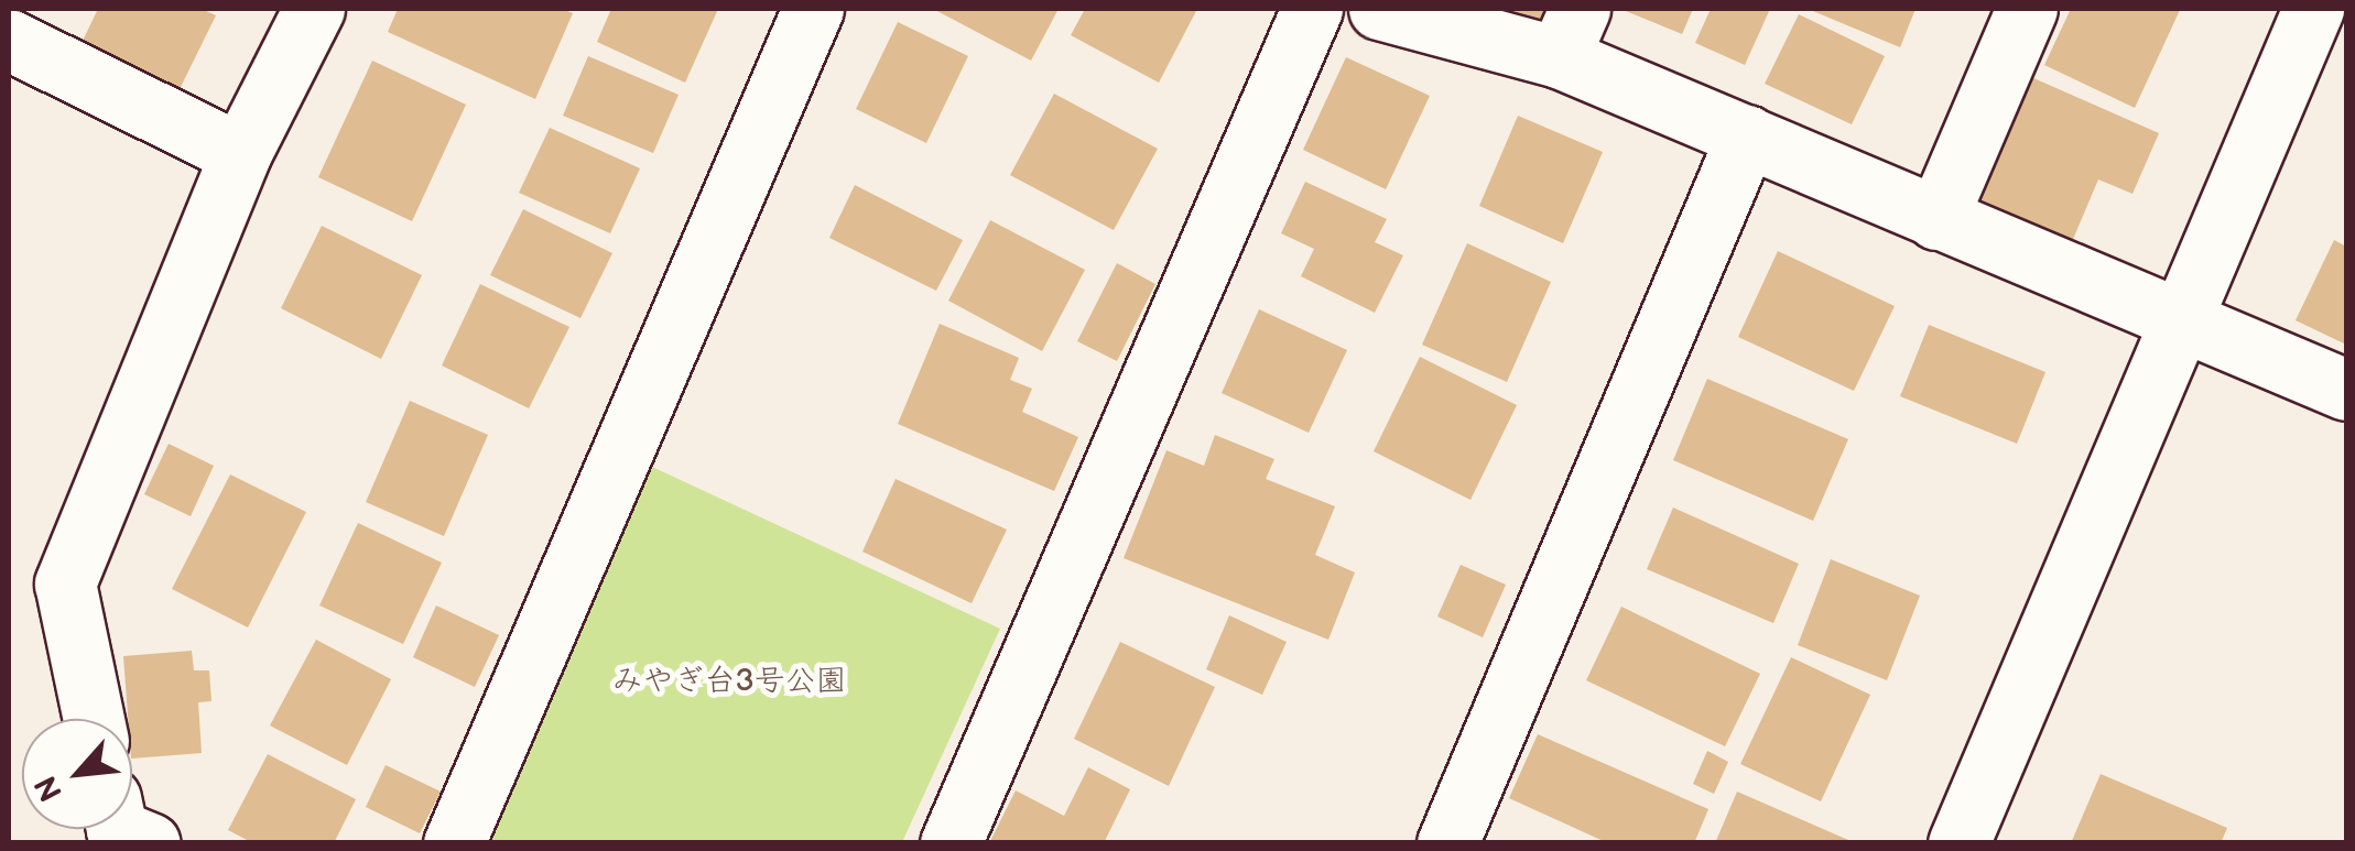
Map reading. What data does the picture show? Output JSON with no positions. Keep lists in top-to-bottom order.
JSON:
{
  "parks": ["みやぎ台3号公園"],
  "north": "bottom left"
}
